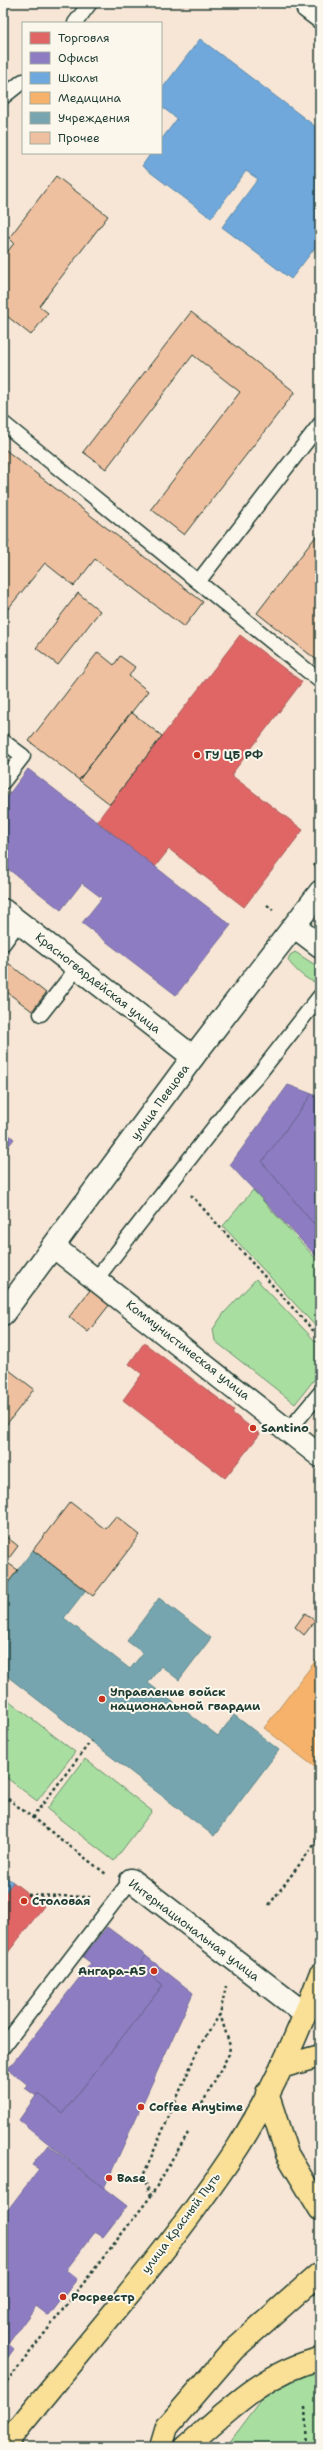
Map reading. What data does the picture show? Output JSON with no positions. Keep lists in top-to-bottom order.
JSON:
{
  "streets": {
    "main road": ["улица Красный Путь"],
    "street": [
      "Красногвардейская улица",
      "улица Певцова",
      "Коммунистическая улица",
      "Интернациональная улица"
    ]
  },
  "crossings": [
    ["Красногвардейская улица", "улица Певцова"],
    ["улица Певцова", "Коммунистическая улица"],
    ["Интернациональная улица", "улица Красный Путь"]
  ],
  "places": [
    "ГУ ЦБ РФ",
    "Santino",
    "Управление войск национальной гвардии",
    "Столовая",
    "Ангара-А5",
    "Coffee Anytime",
    "Base",
    "Росреестр"
  ],
  "legend": [
    "Торговля",
    "Офисы",
    "Школы",
    "Медицина",
    "Учреждения",
    "Прочее"
  ]
}
